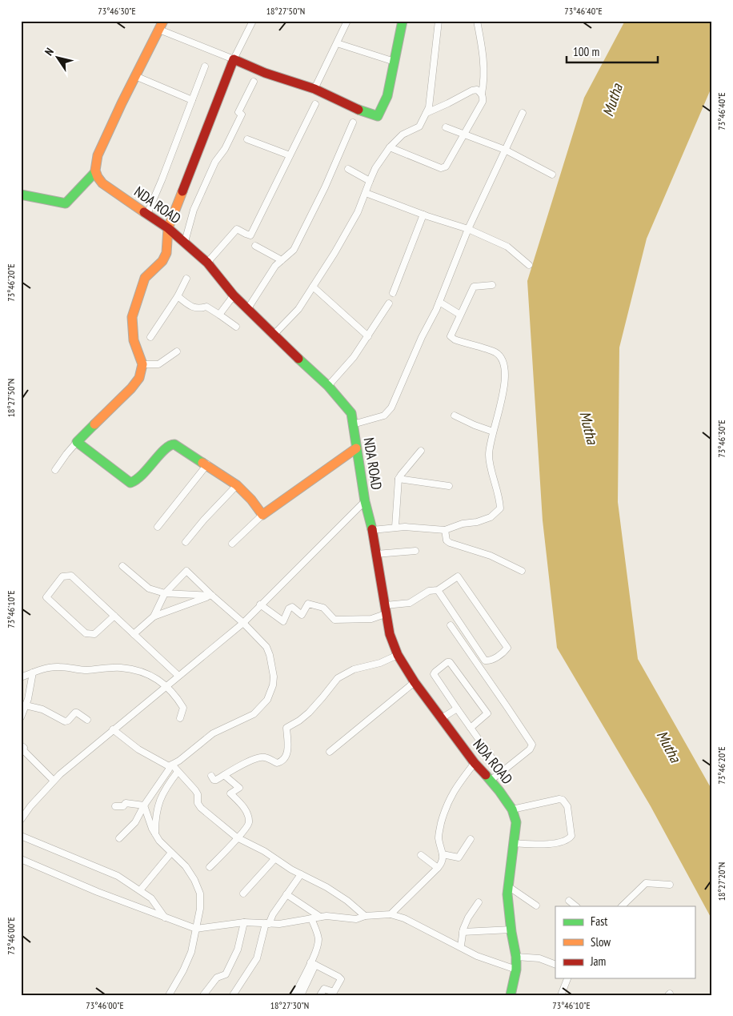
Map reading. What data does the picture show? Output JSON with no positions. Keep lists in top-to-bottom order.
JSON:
{
  "streets": {
    "main road": ["NDA ROAD"]
  },
  "water": ["Mutha"],
  "legend": ["Fast", "Slow", "Jam"],
  "scale_bar": "100 m",
  "north": "top left",
  "coordinates": [
    "73°46'30\"E",
    "18°27'50\"N",
    "73°46'40\"E",
    "73°46'20\"E",
    "73°46'10\"E",
    "18°27'20\"N",
    "73°46'00\"E",
    "18°27'30\"N"
  ]
}
